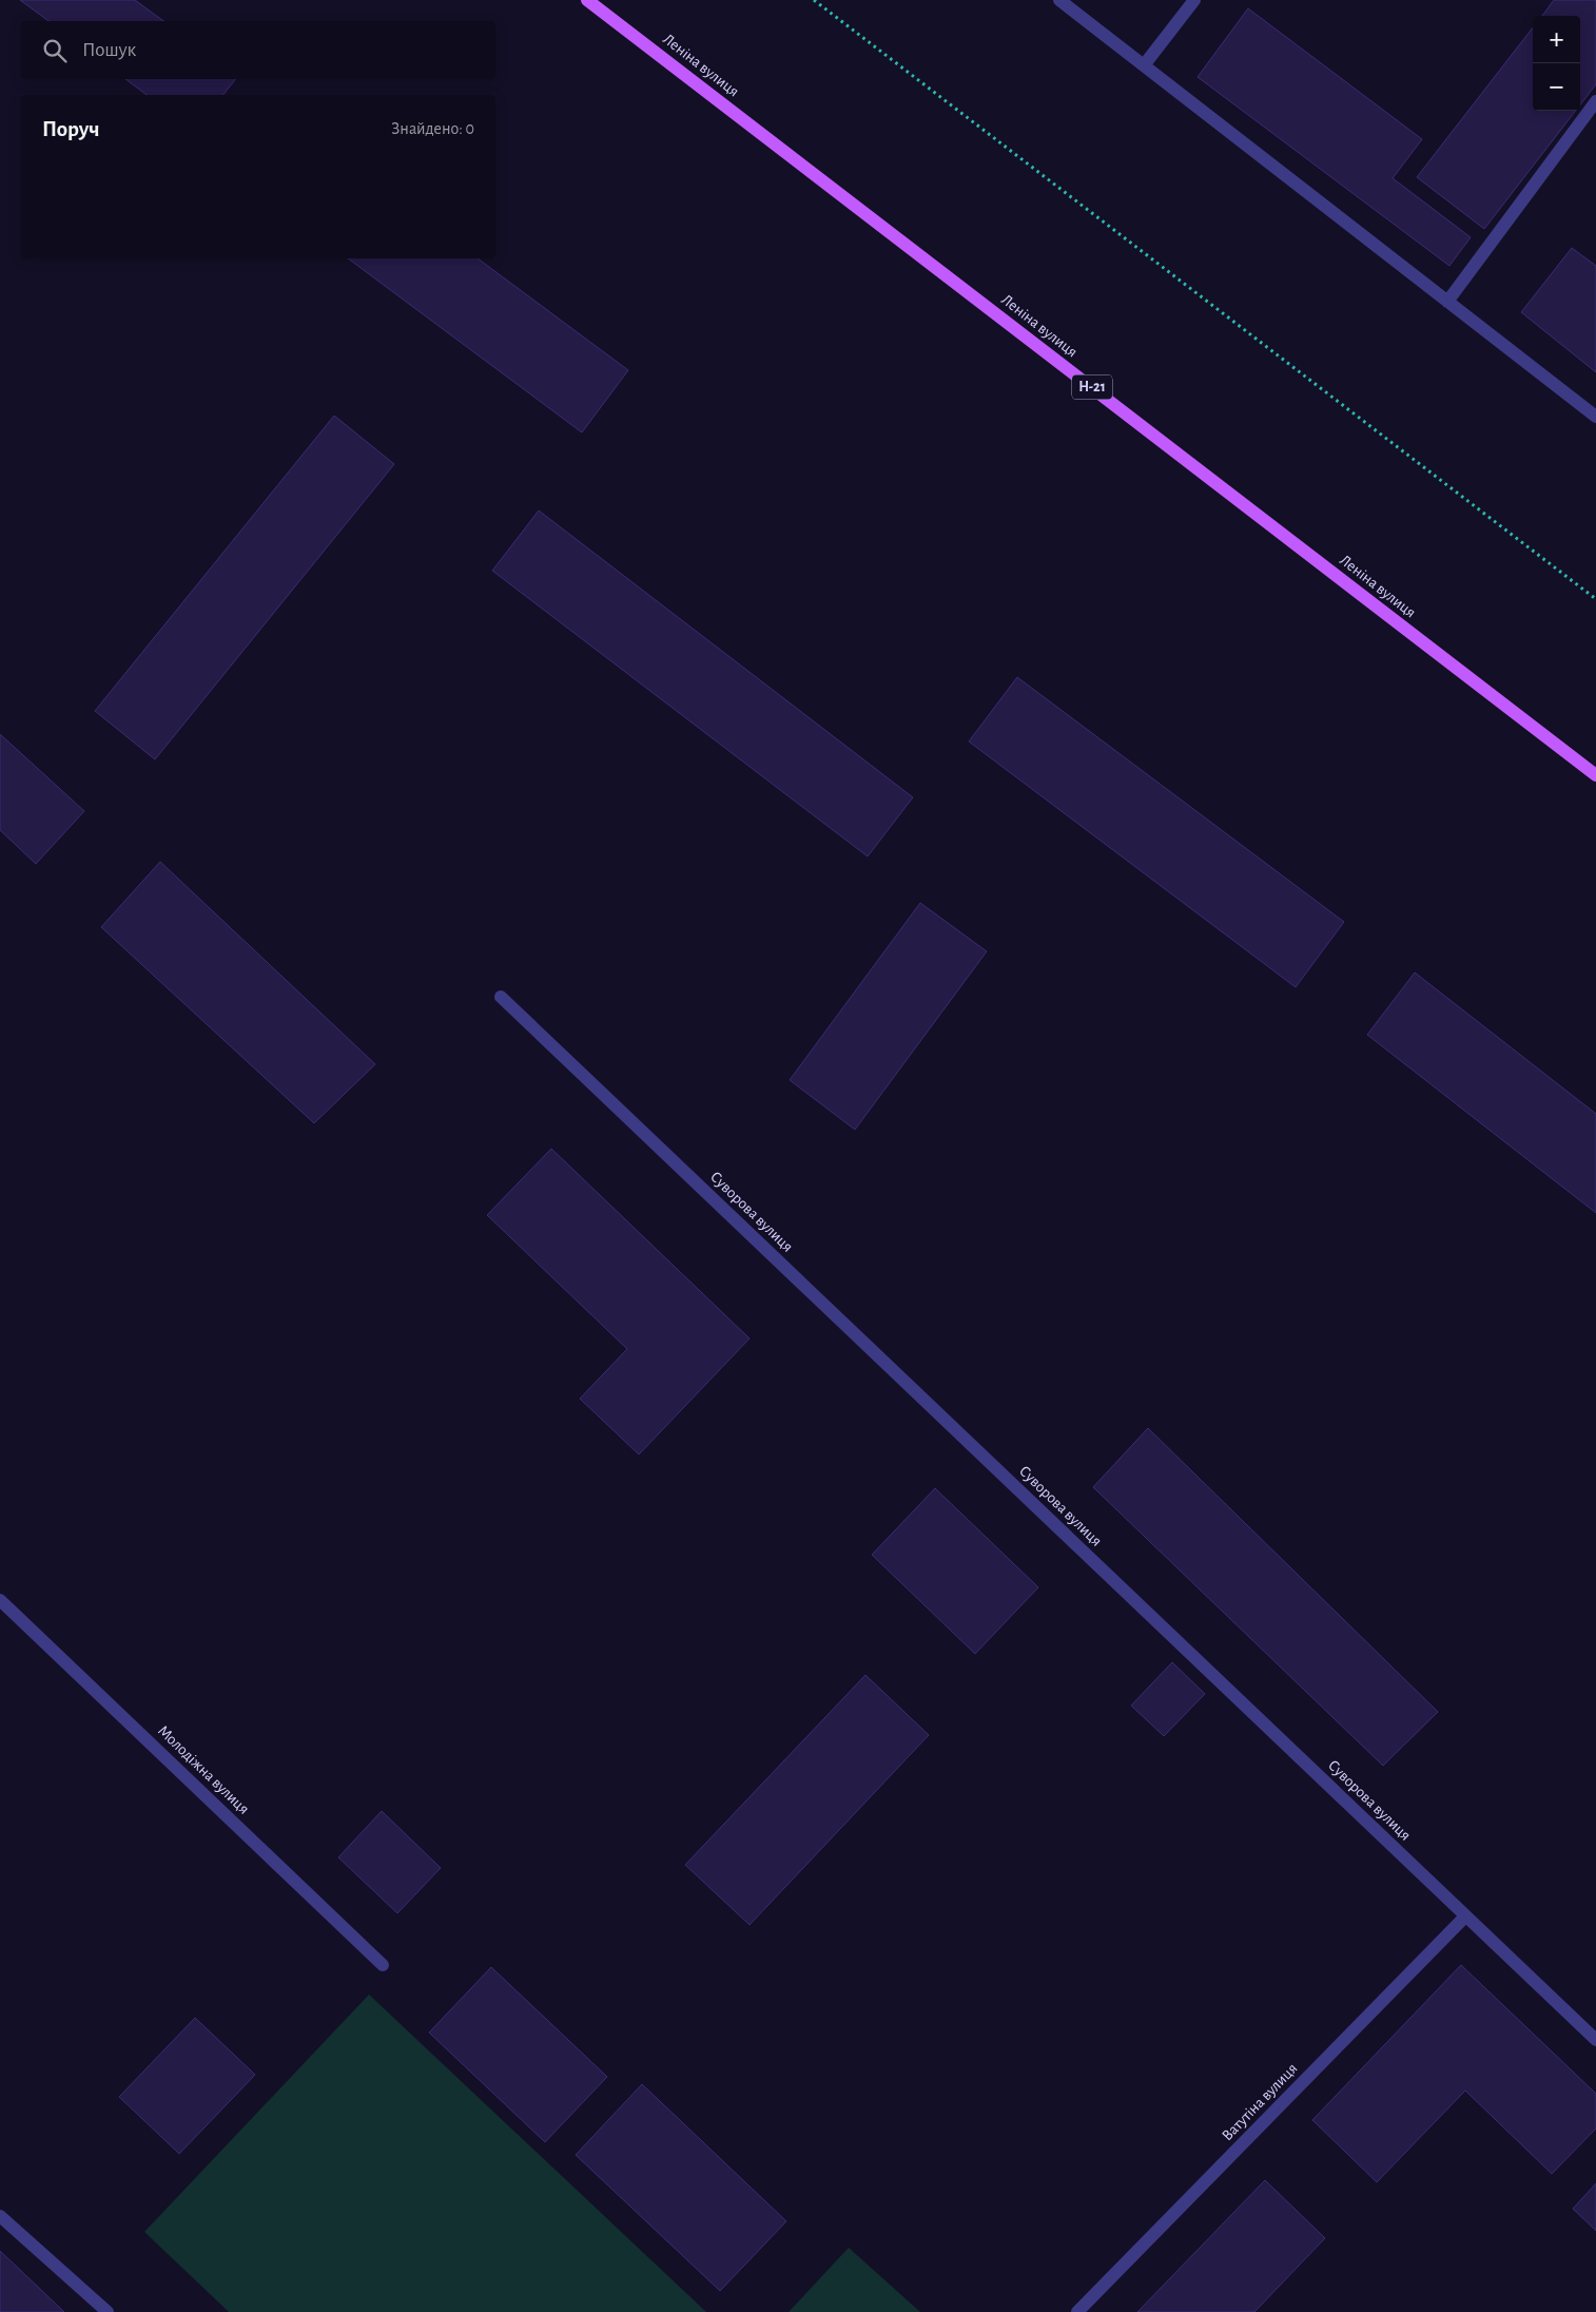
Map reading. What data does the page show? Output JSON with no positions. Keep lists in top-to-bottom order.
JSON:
{
  "streets": {
    "main road": ["Леніна вулиця", "Н-21"],
    "street": ["Суворова вулиця", "Молодіжна вулиця", "Ватутіна вулиця"]
  },
  "crossings": [
    ["Суворова вулиця", "Ватутіна вулиця"]
  ],
  "page": {
    "map_buttons": ["+", "−"],
    "search": "Пошук",
    "heading": ["Поруч", "Знайдено: 0"]
  }
}
